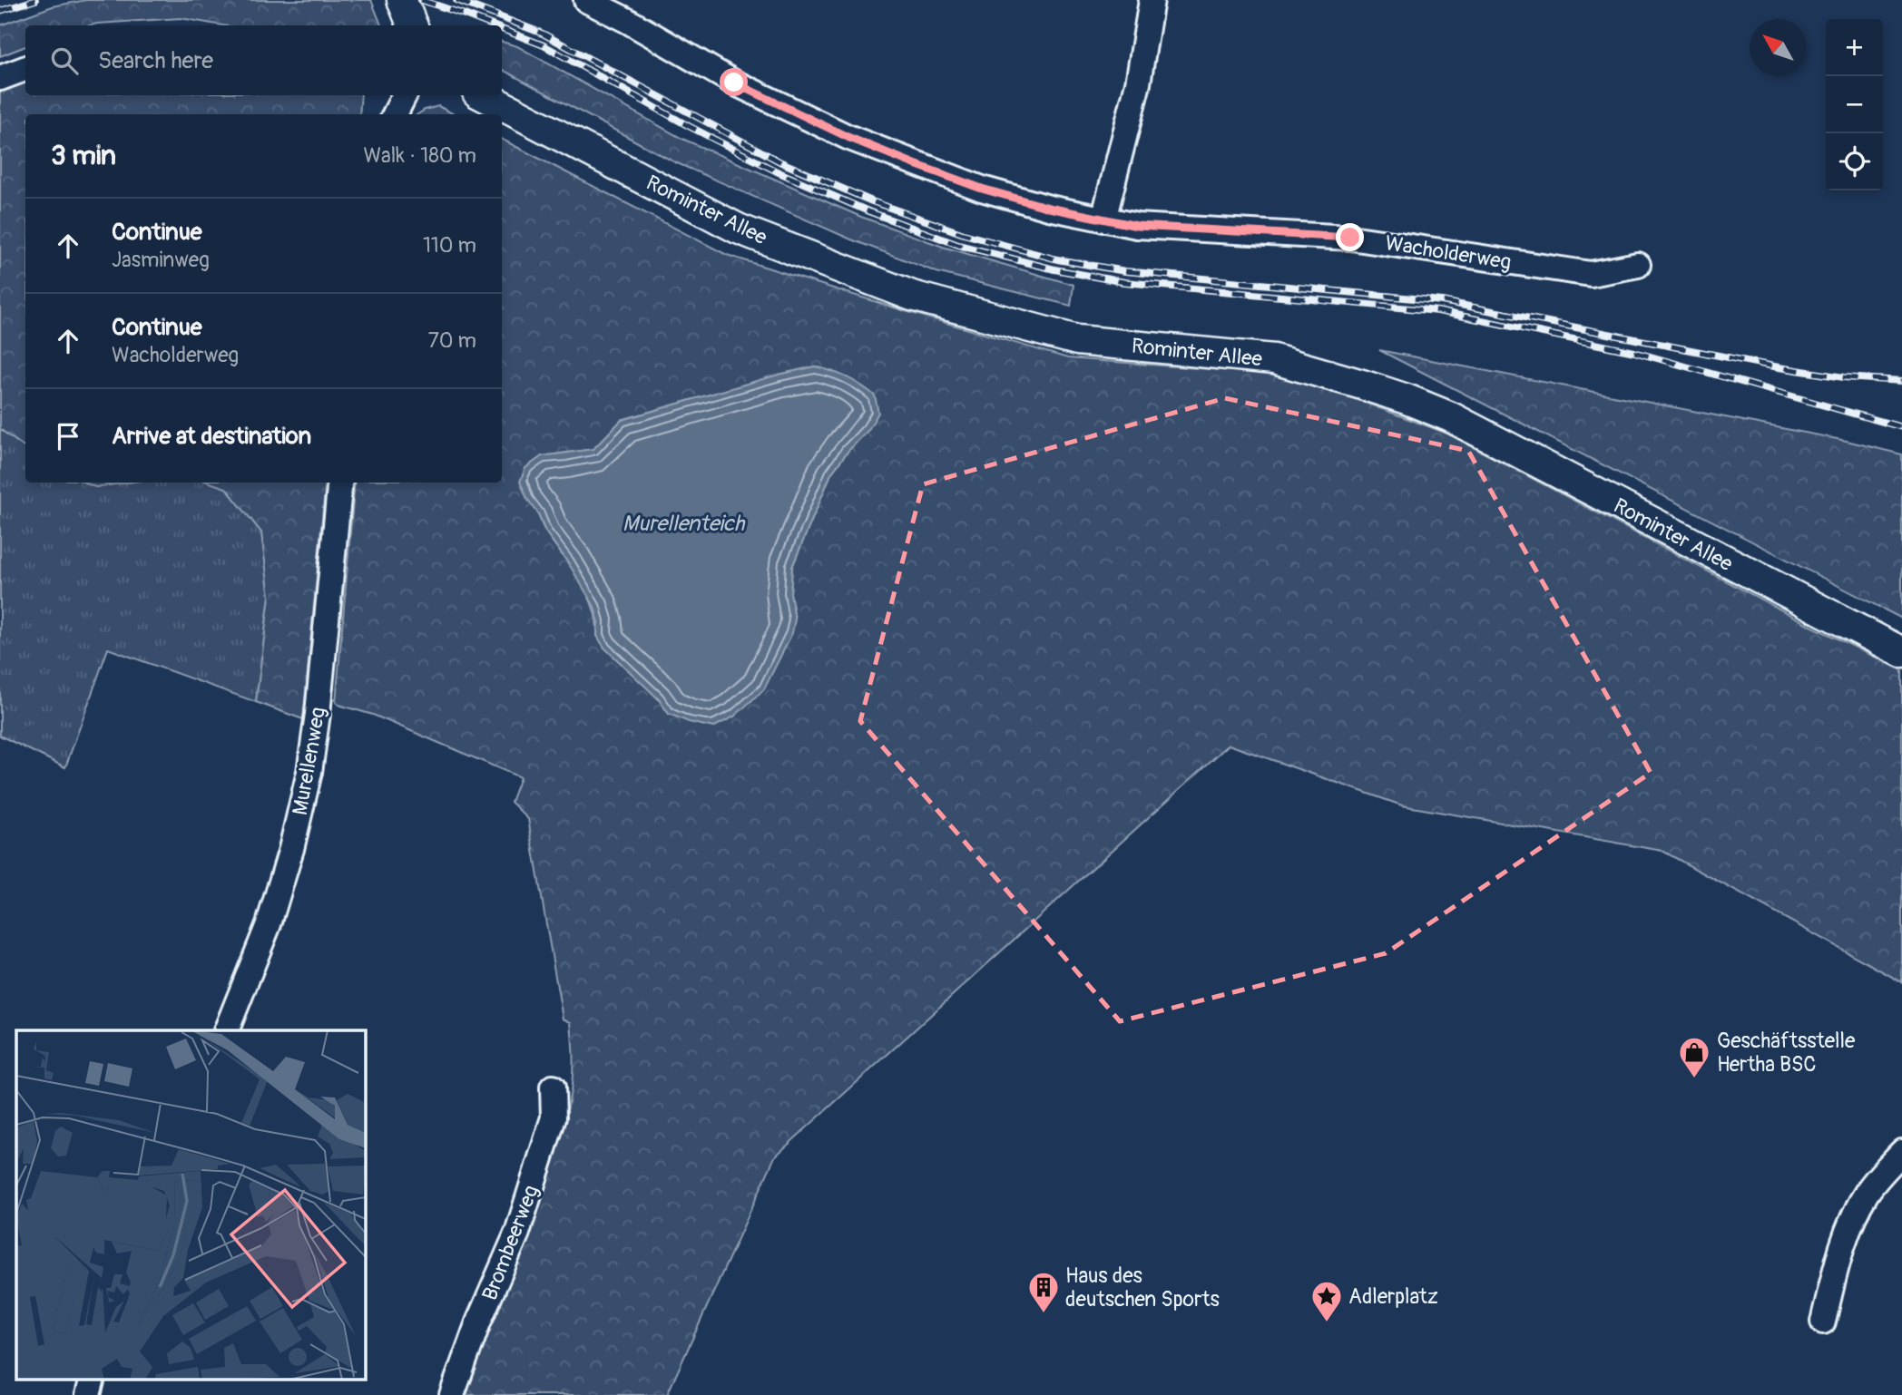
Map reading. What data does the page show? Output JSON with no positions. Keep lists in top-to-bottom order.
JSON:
{
  "streets": {
    "street": [
      "Rominter Allee",
      "Wacholderweg",
      "Murellenweg",
      "Brombeerweg"
    ]
  },
  "water": ["Murellenteich"],
  "places": {
    "shop": ["Geschäftsstelle Hertha BSC"],
    "building": ["Haus des deutschen Sports"],
    "place": ["Adlerplatz"]
  },
  "north": "top left",
  "page": {
    "map_buttons": ["+", "−"],
    "search": "Search here",
    "heading": ["3 min", "Walk · 180 m"],
    "list": [
      ["Continue", "Jasminweg", "110 m"],
      ["Continue", "Wacholderweg", "70 m"],
      "Arrive at destination"
    ]
  }
}
